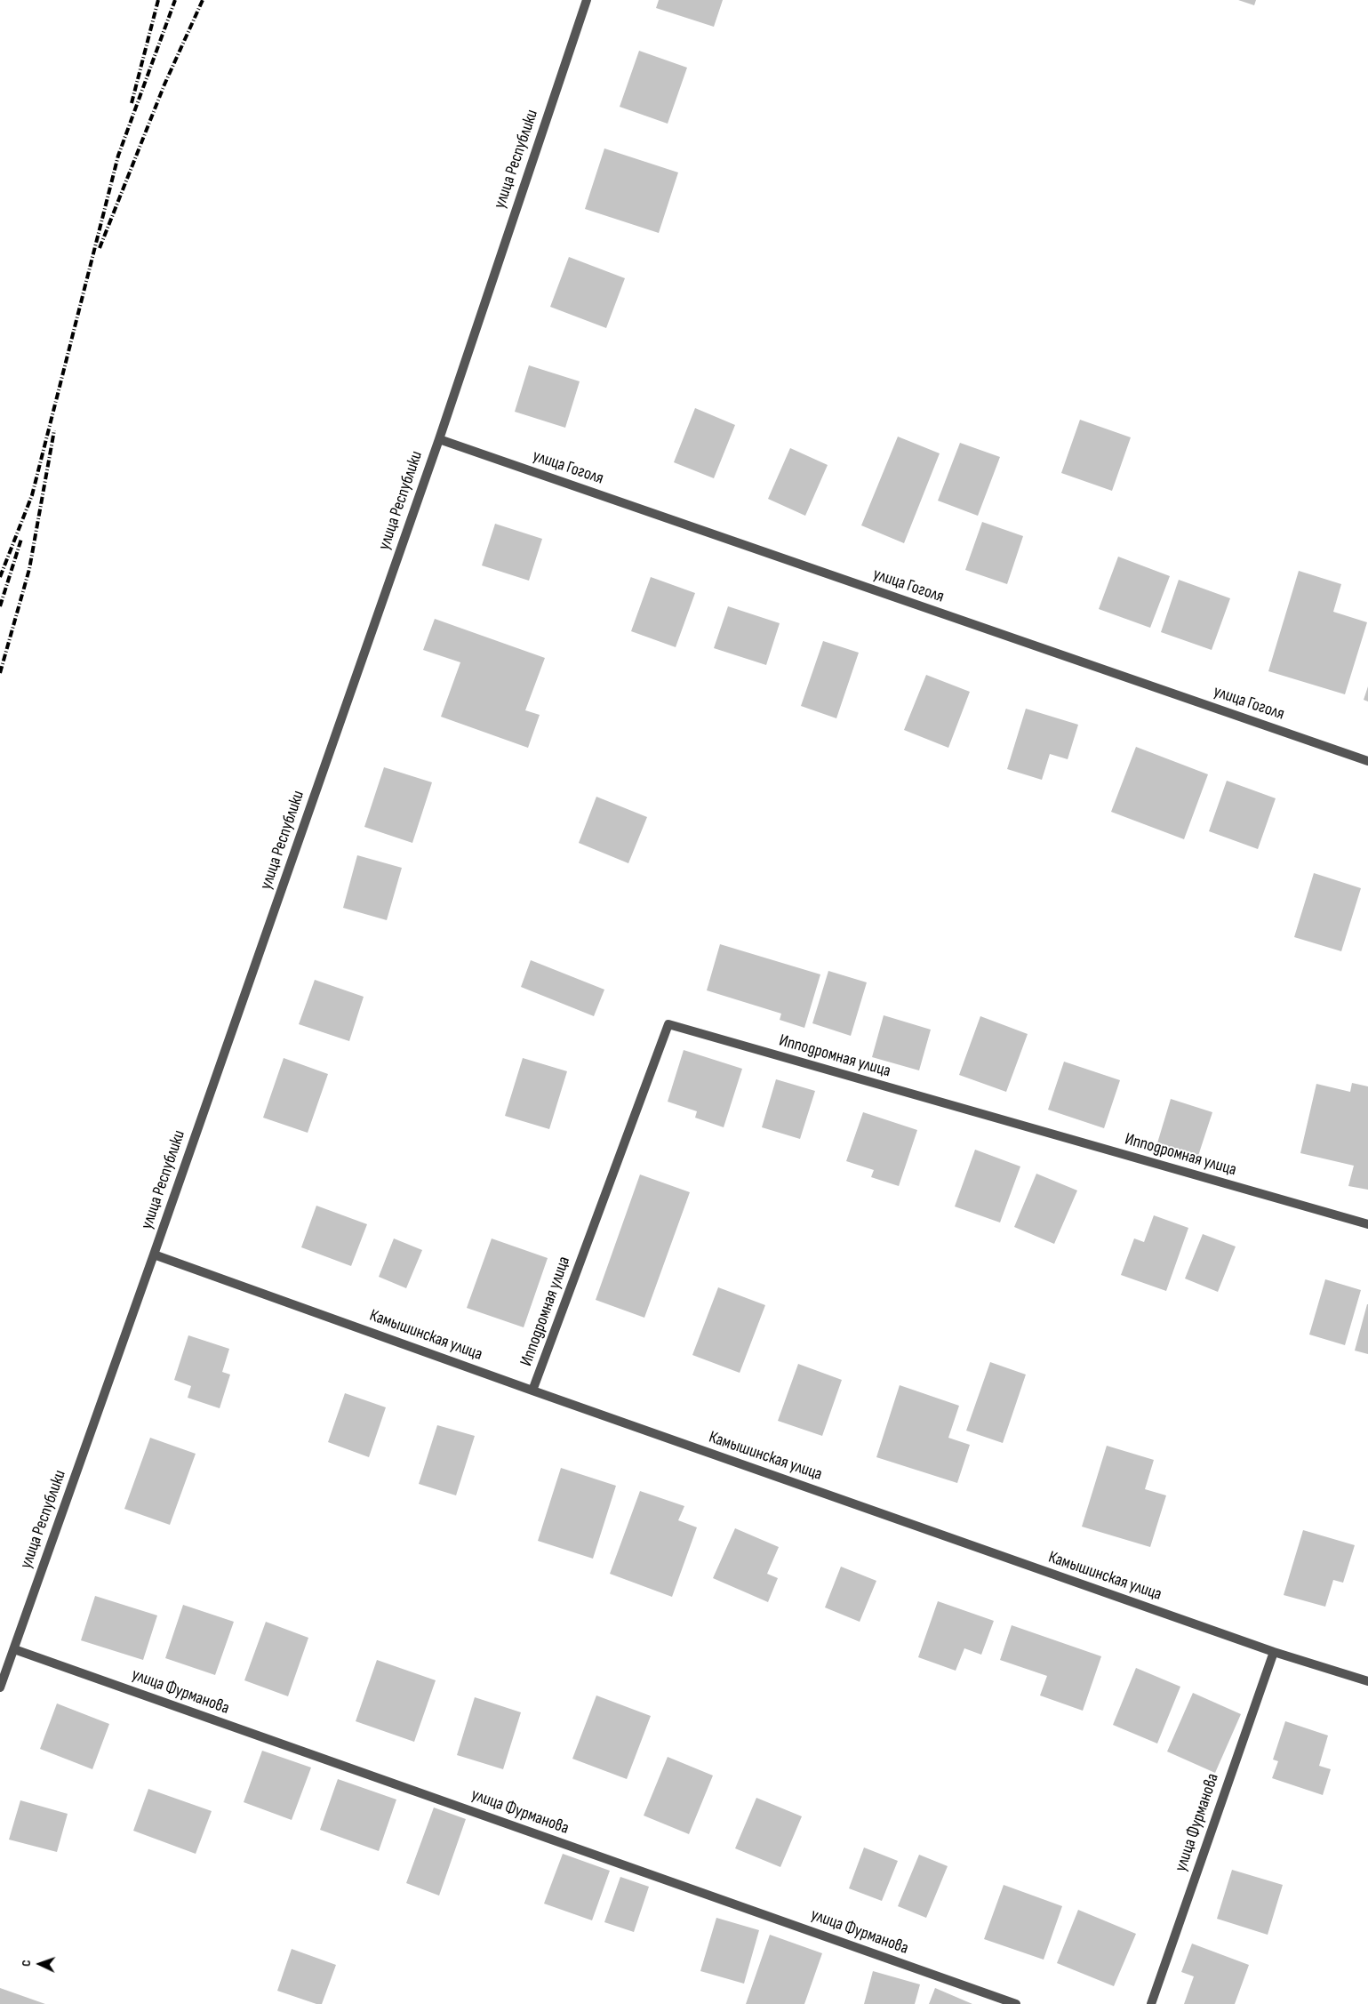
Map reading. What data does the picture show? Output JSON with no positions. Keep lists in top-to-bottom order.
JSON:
{
  "streets": {
    "street": [
      "улица Республики",
      "улица Гоголя",
      "Ипподромная улица",
      "Камышинская улица",
      "улица Фурманова"
    ]
  },
  "crossings": [
    ["улица Республики", "улица Гоголя"],
    ["улица Республики", "Камышинская улица"],
    ["улица Республики", "улица Фурманова"],
    ["Ипподромная улица", "Камышинская улица"],
    ["Камышинская улица", "улица Фурманова"]
  ],
  "north": "left"
}
